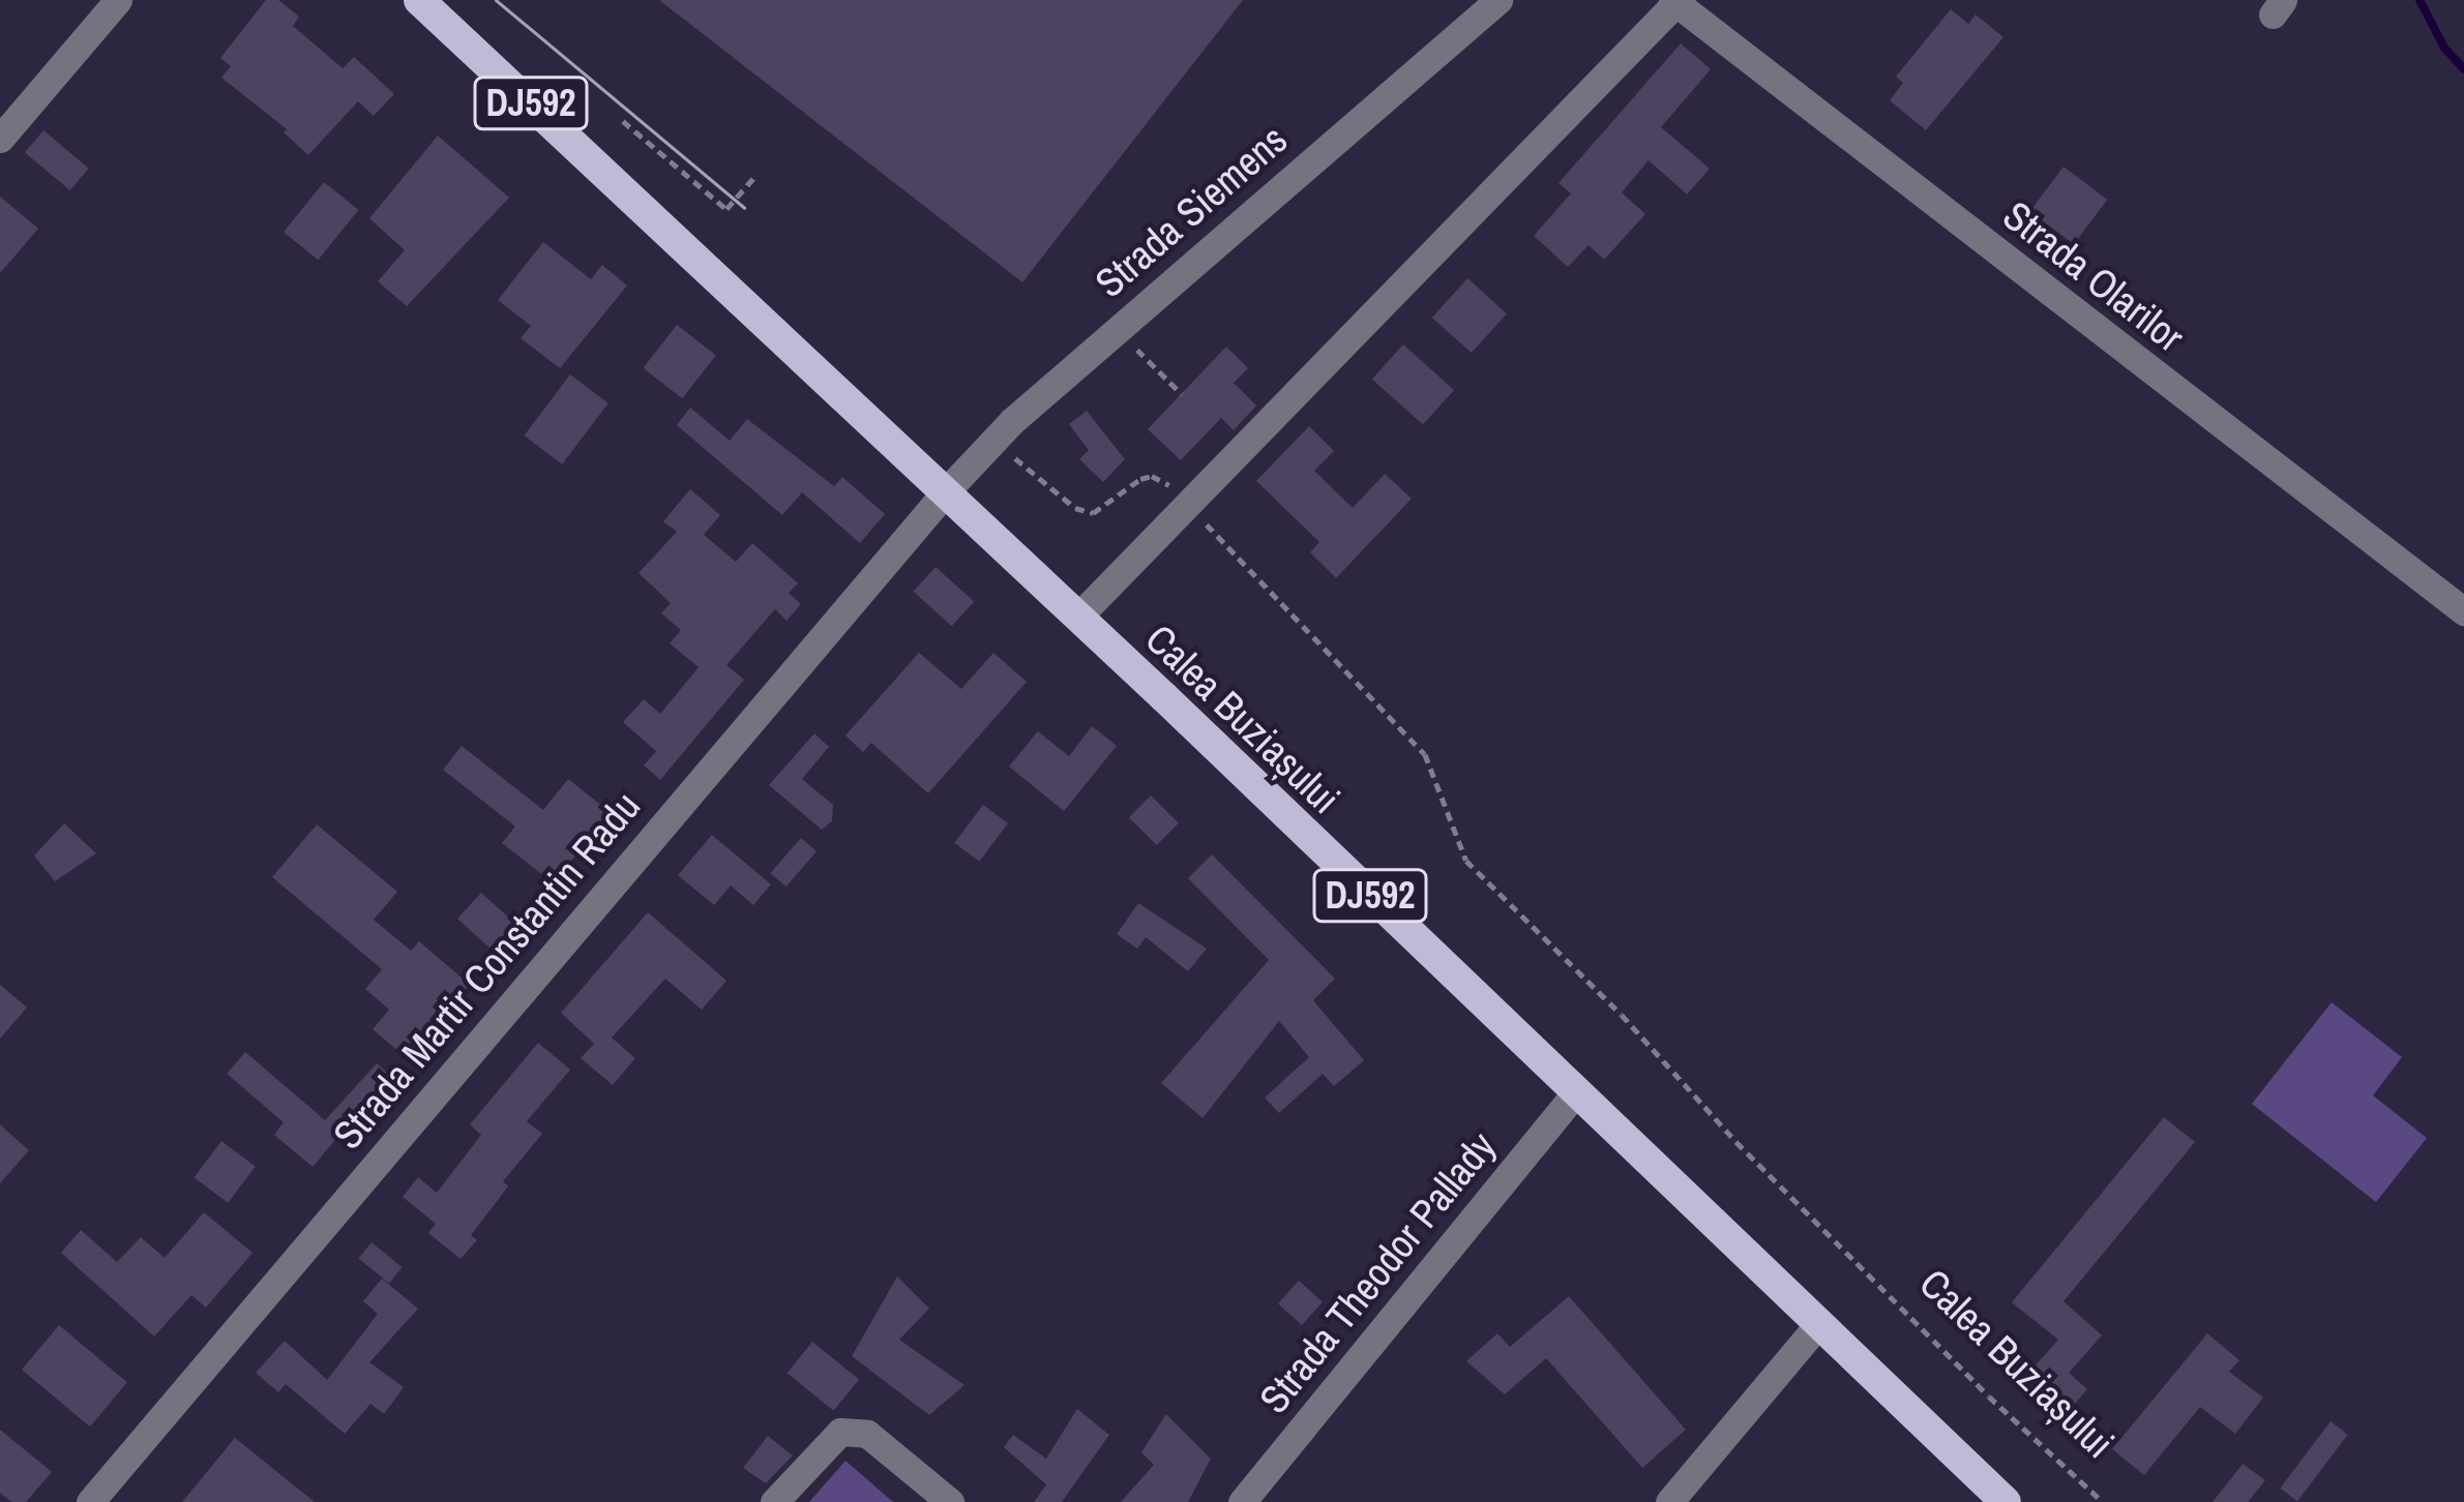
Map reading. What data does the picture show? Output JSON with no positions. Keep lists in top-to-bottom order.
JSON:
{
  "streets": {
    "main road": ["DJ592", "Calea Buziașului"],
    "street": [
      "Strada Siemens",
      "Strada Olarilor",
      "Strada Martir Constantin Radu",
      "Strada Theodor Pallady"
    ]
  },
  "crossings": [
    ["Strada Siemens", "Calea Buziașului"],
    ["Strada Siemens", "Strada Martir Constantin Radu"],
    ["Strada Olarilor", "Calea Buziașului"],
    ["Calea Buziașului", "Strada Martir Constantin Radu"],
    ["Calea Buziașului", "Strada Theodor Pallady"]
  ]
}
